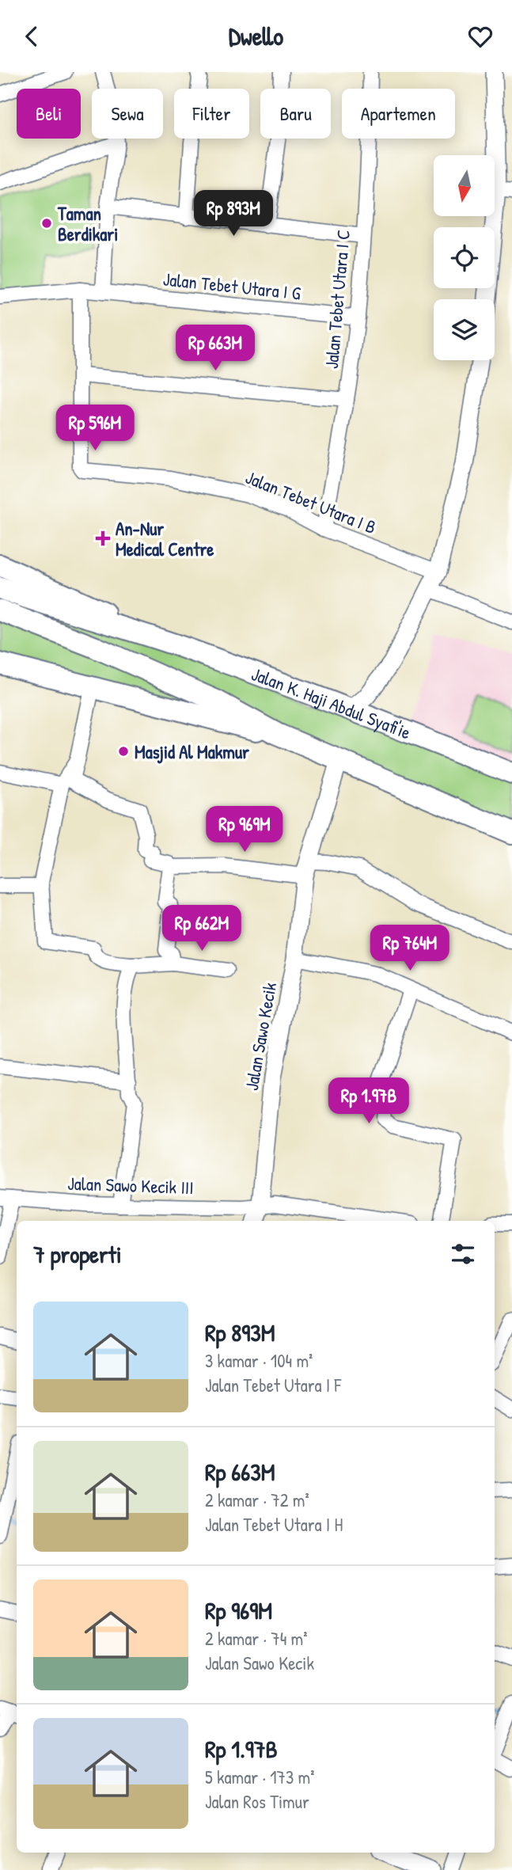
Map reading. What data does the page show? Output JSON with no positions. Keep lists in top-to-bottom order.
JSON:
{
  "streets": {
    "main road": ["Jalan K. Haji Abdul Syafi'ie"],
    "street": [
      "Jalan Tebet Utara I G",
      "Jalan Tebet Utara I C",
      "Jalan Tebet Utara I B",
      "Jalan Sawo Kecik",
      "Jalan Sawo Kecik III"
    ]
  },
  "crossings": [
    ["Jalan Tebet Utara I G", "Jalan Tebet Utara I C"],
    ["Jalan Tebet Utara I G", "Jalan Tebet Utara I B"],
    ["Jalan Tebet Utara I C", "Jalan Tebet Utara I B"],
    ["Jalan Sawo Kecik", "Jalan Sawo Kecik III"]
  ],
  "places": {
    "other": ["Taman Berdikari", "Masjid Al Makmur"],
    "health": ["An-Nur Medical Centre"]
  },
  "north": "bottom",
  "page": {
    "header": "Dwello",
    "chip": [
      "Beli",
      "Sewa",
      "Filter",
      "Baru",
      "Apartemen"
    ],
    "price": [
      "Rp 893M",
      "Rp 663M",
      "Rp 596M",
      "Rp 969M",
      "Rp 662M",
      "Rp 764M",
      "Rp 1.97B"
    ],
    "heading": "7 properti",
    "list": [
      {
        "name": "Rp 893M",
        "note": "3 kamar · 104 m² · Jalan Tebet Utara I F"
      },
      {
        "name": "Rp 663M",
        "note": "2 kamar · 72 m² · Jalan Tebet Utara I H"
      },
      {
        "name": "Rp 969M",
        "note": "2 kamar · 74 m² · Jalan Sawo Kecik"
      },
      {
        "name": "Rp 1.97B",
        "note": "5 kamar · 173 m² · Jalan Ros Timur"
      }
    ]
  }
}
